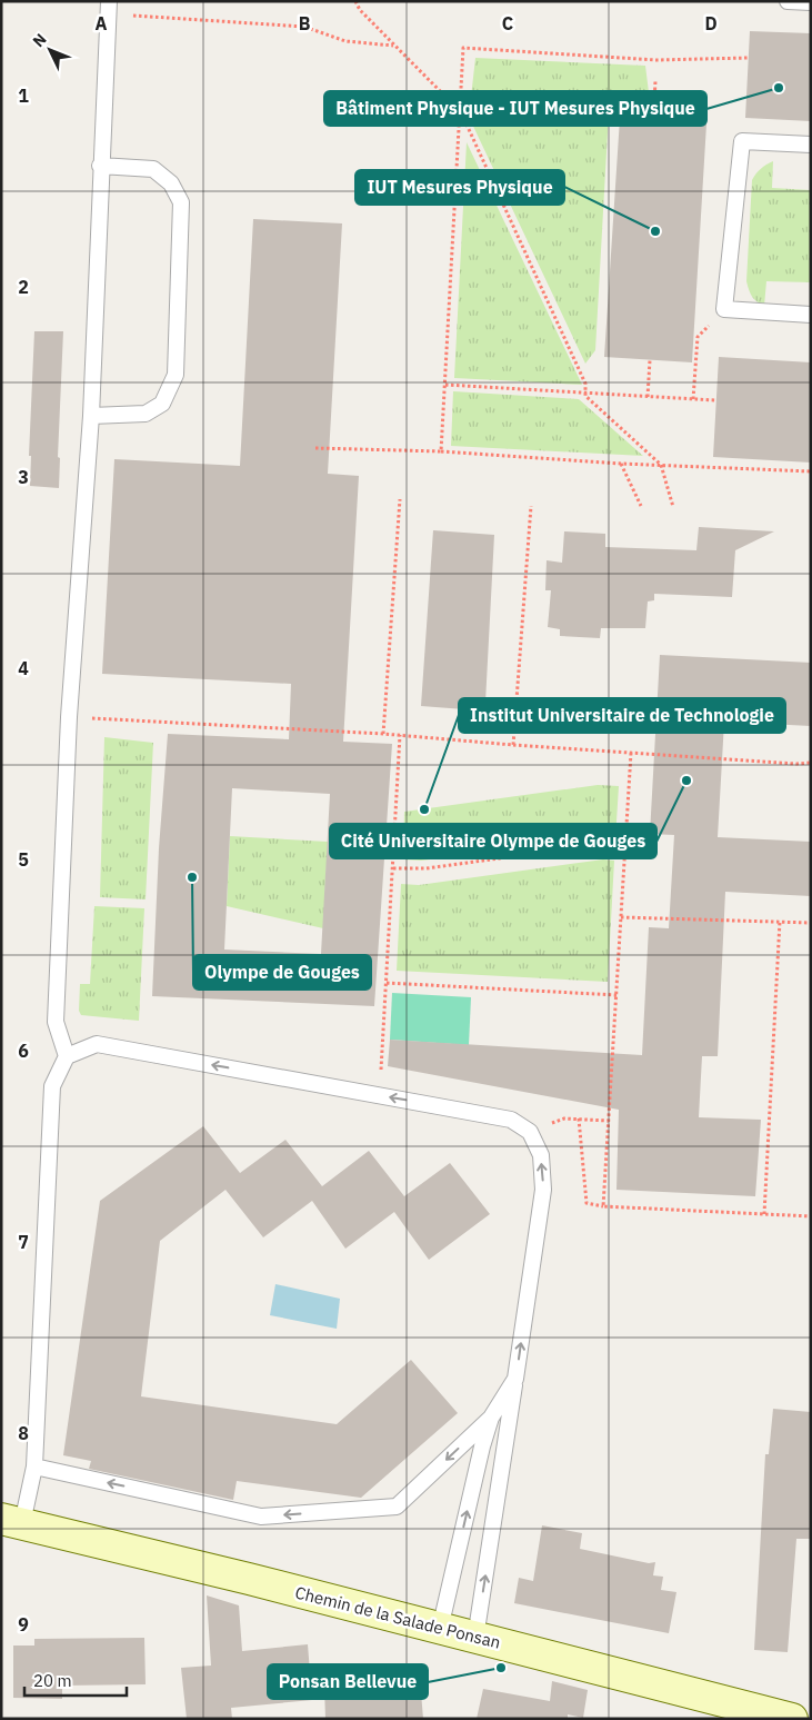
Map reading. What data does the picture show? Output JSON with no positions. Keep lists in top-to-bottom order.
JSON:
{
  "streets": {
    "street": ["Chemin de la Salade Ponsan"]
  },
  "places": [
    "Bâtiment Physique - IUT Mesures Physique",
    "IUT Mesures Physique",
    "Cité Universitaire Olympe de Gouges",
    "Institut Universitaire de Technologie",
    "Olympe de Gouges",
    "Ponsan Bellevue"
  ],
  "scale_bar": "20 m",
  "north": "top left",
  "grid": {
    "columns": [
      "A",
      "B",
      "C",
      "D"
    ],
    "rows": [
      "1",
      "2",
      "3",
      "4",
      "5",
      "6",
      "7",
      "8",
      "9"
    ]
  }
}
